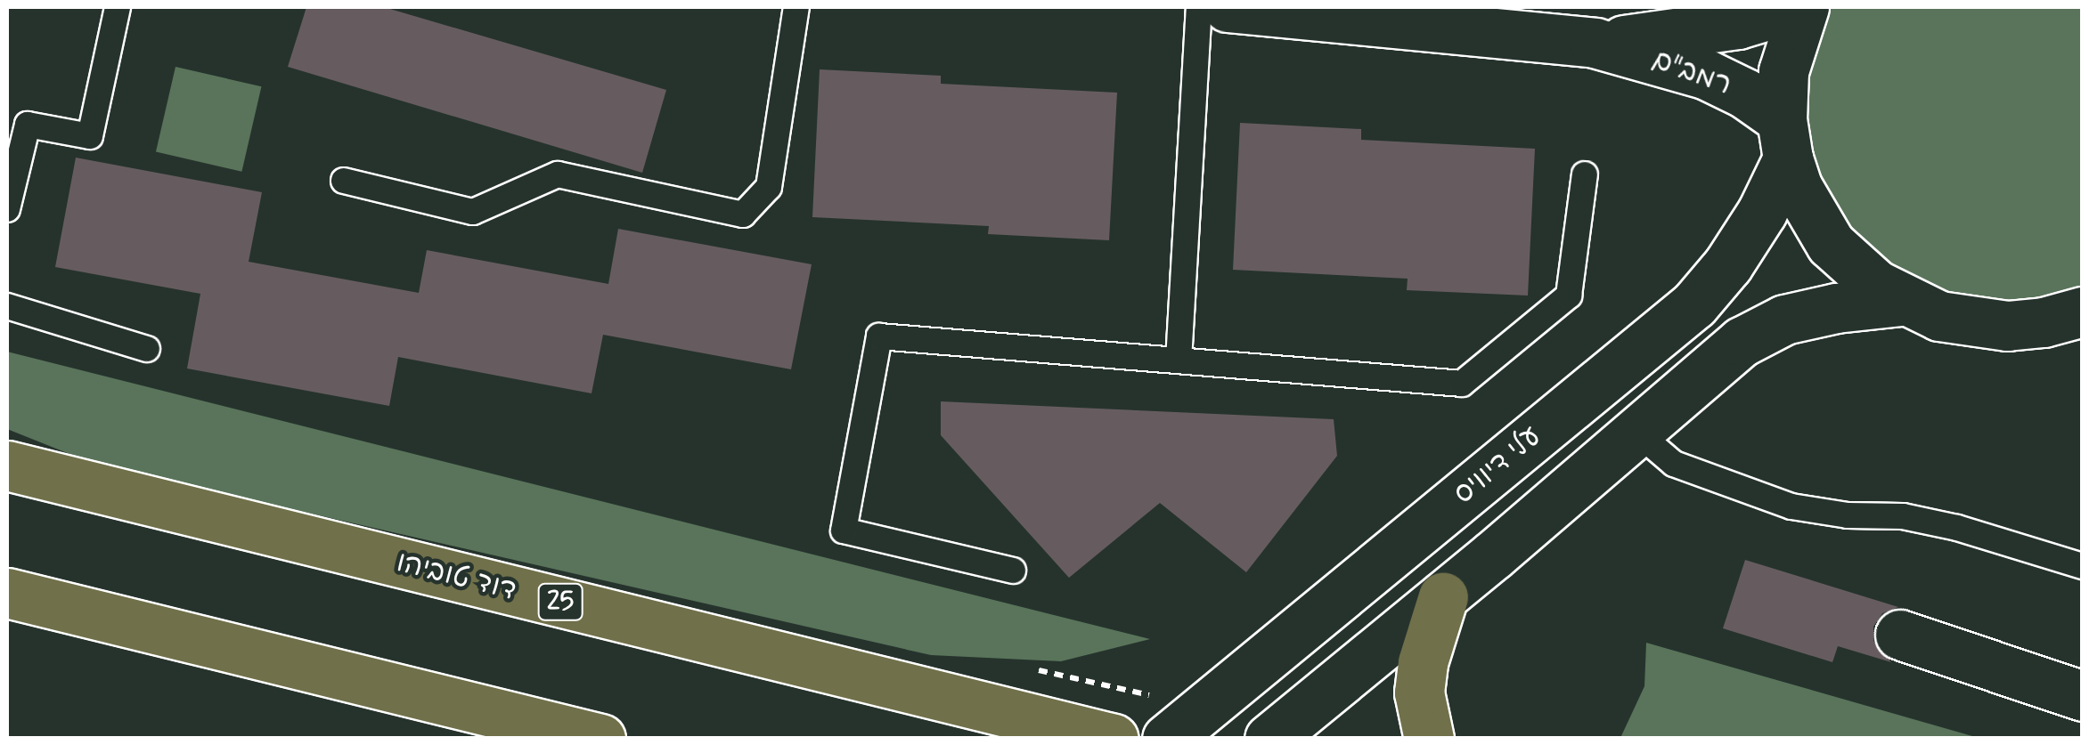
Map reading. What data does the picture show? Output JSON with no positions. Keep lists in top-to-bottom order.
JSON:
{
  "streets": {
    "highway": ["דוד טוביהו", "25"],
    "street": ["רמב\"ם", "עלי דיוויס"]
  },
  "crossings": [
    ["רמב\"ם", "עלי דיוויס"]
  ]
}
